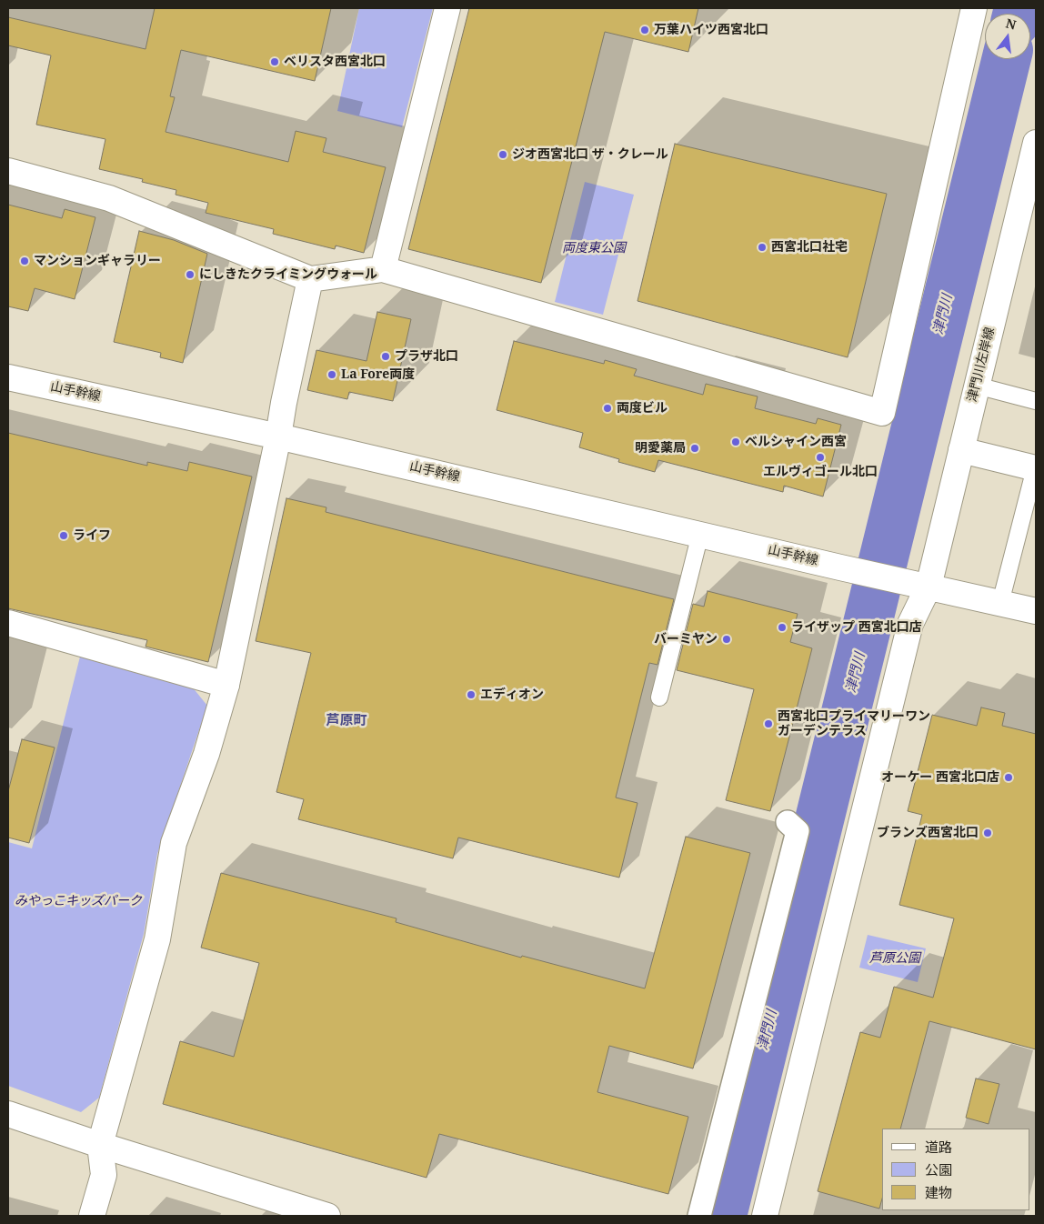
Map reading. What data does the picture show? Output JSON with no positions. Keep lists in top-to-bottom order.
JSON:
{
  "streets": {
    "street": ["津門川左岸線", "山手幹線"]
  },
  "crossings": [
    ["津門川左岸線", "山手幹線"]
  ],
  "districts": ["芦原町"],
  "water": ["津門川"],
  "parks": ["両度東公園", "みやっこキッズパーク", "芦原公園"],
  "places": [
    "万葉ハイツ西宮北口",
    "ベリスタ西宮北口",
    "ジオ西宮北口 ザ・クレール",
    "西宮北口社宅",
    "マンションギャラリー",
    "にしきたクライミングウォール",
    "プラザ北口",
    "La Fore両度",
    "両度ビル",
    "ベルシャイン西宮",
    "明愛薬局",
    "エルヴィゴール北口",
    "ライフ",
    "ライザップ 西宮北口店",
    "バーミヤン",
    "エディオン",
    "西宮北口プライマリーワン ガーデンテラス",
    "オーケー 西宮北口店",
    "ブランズ西宮北口"
  ],
  "legend": ["道路", "公園", "建物"],
  "north": "top"
}
